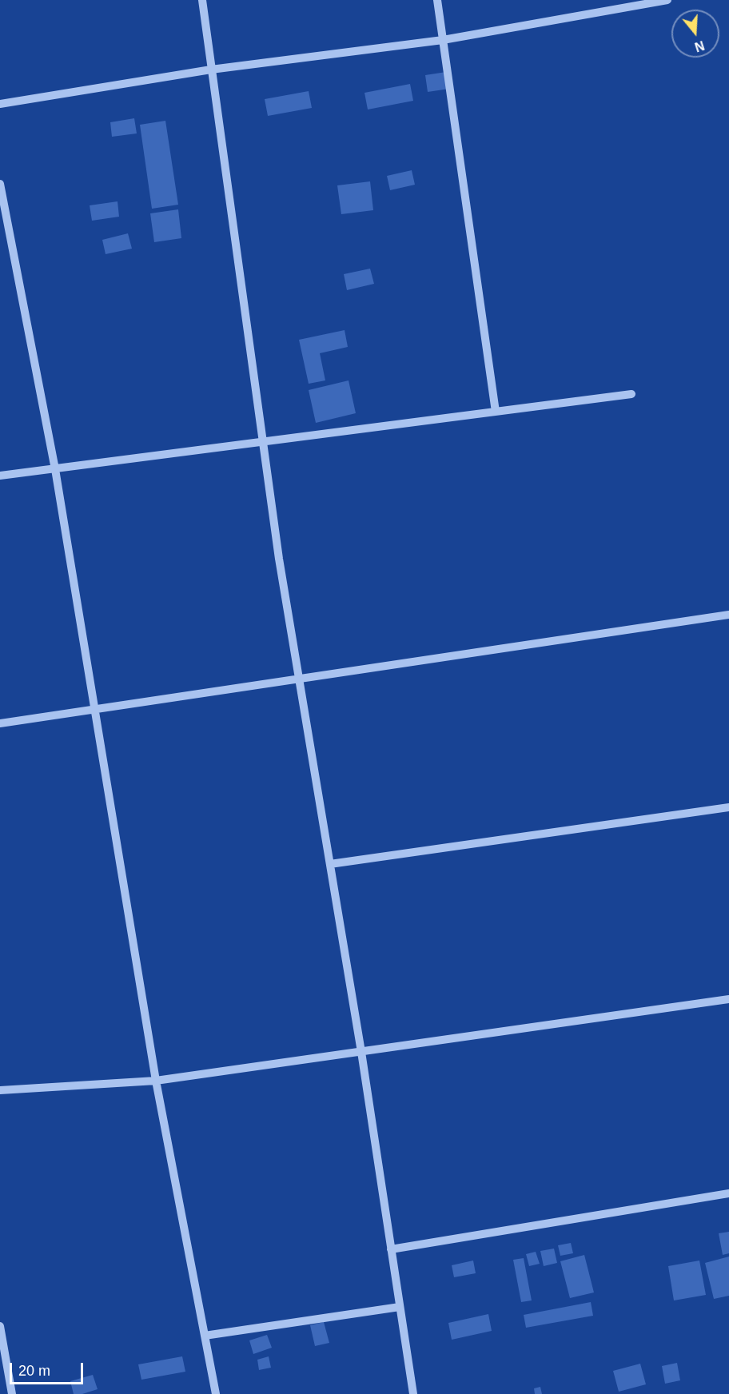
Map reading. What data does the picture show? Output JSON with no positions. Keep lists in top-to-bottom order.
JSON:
{
  "scale_bar": "20 m",
  "north": "bottom"
}
